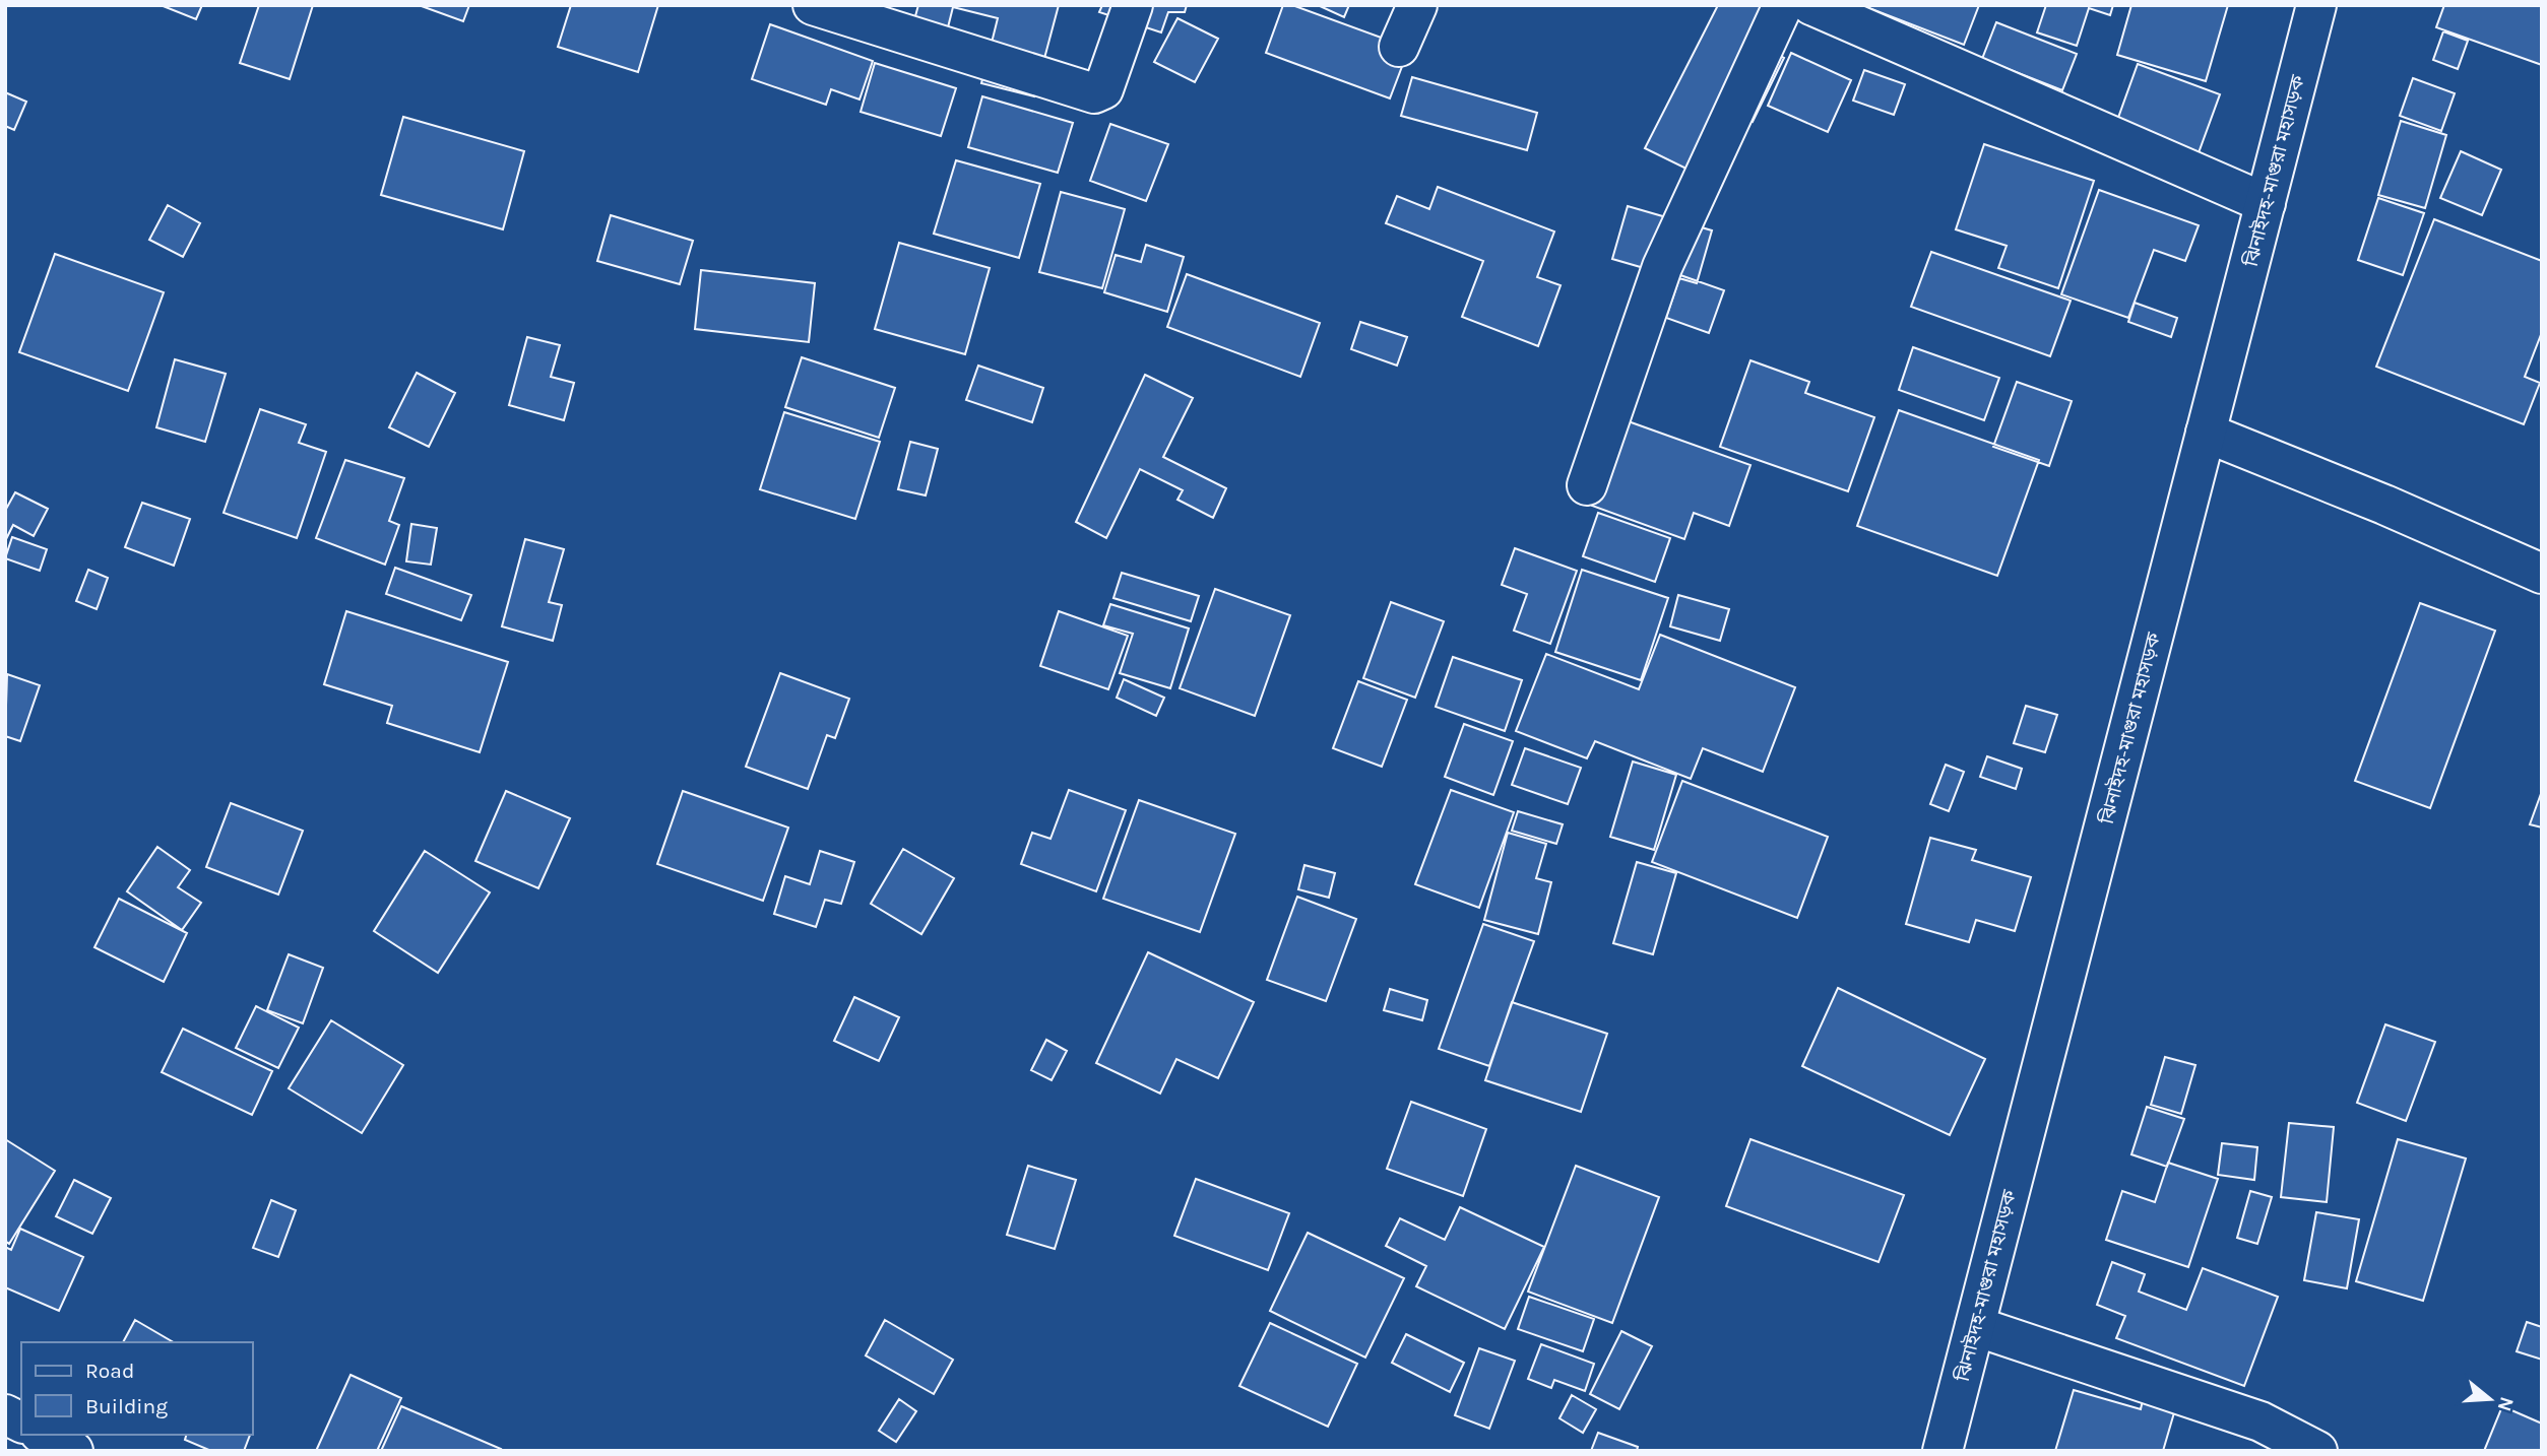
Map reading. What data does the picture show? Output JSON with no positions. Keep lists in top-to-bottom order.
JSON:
{
  "streets": {
    "main road": ["ঝিনাইদহ-মাগুরা মহাসড়ক"]
  },
  "legend": ["Road", "Building"],
  "north": "right"
}
